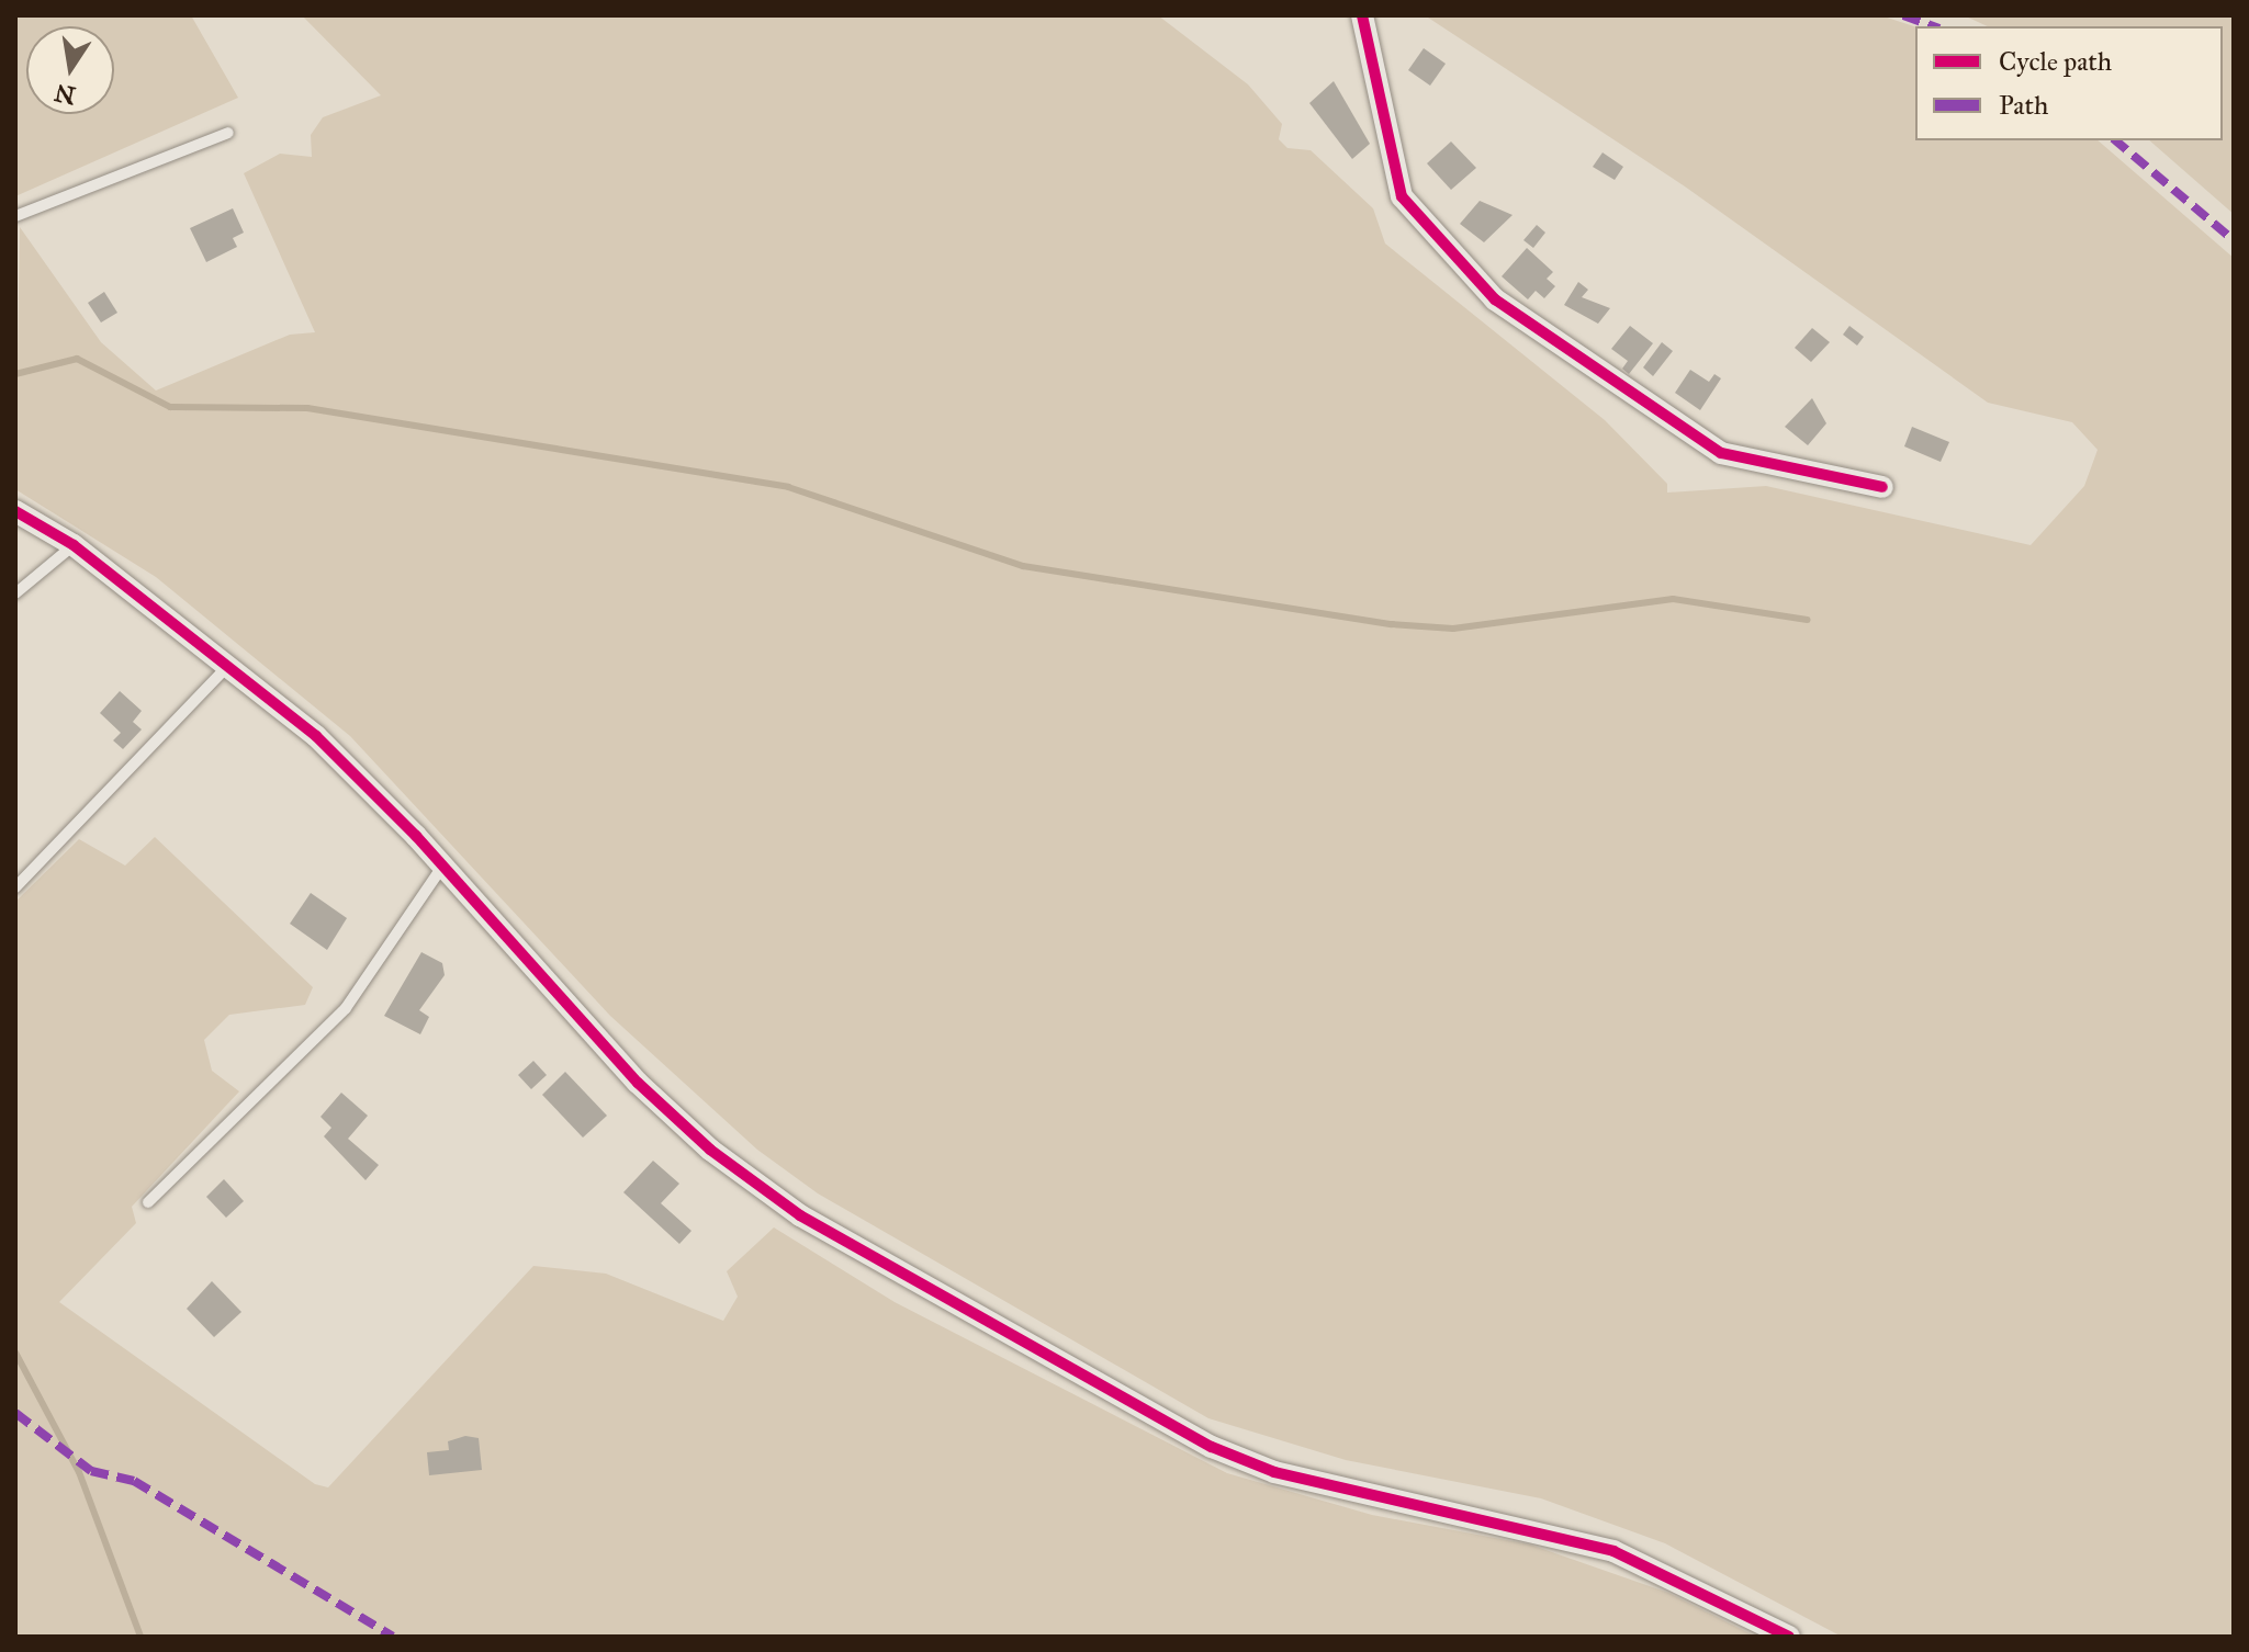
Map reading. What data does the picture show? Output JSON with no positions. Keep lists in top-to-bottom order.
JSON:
{
  "legend": ["Cycle path", "Path"],
  "north": "bottom"
}
